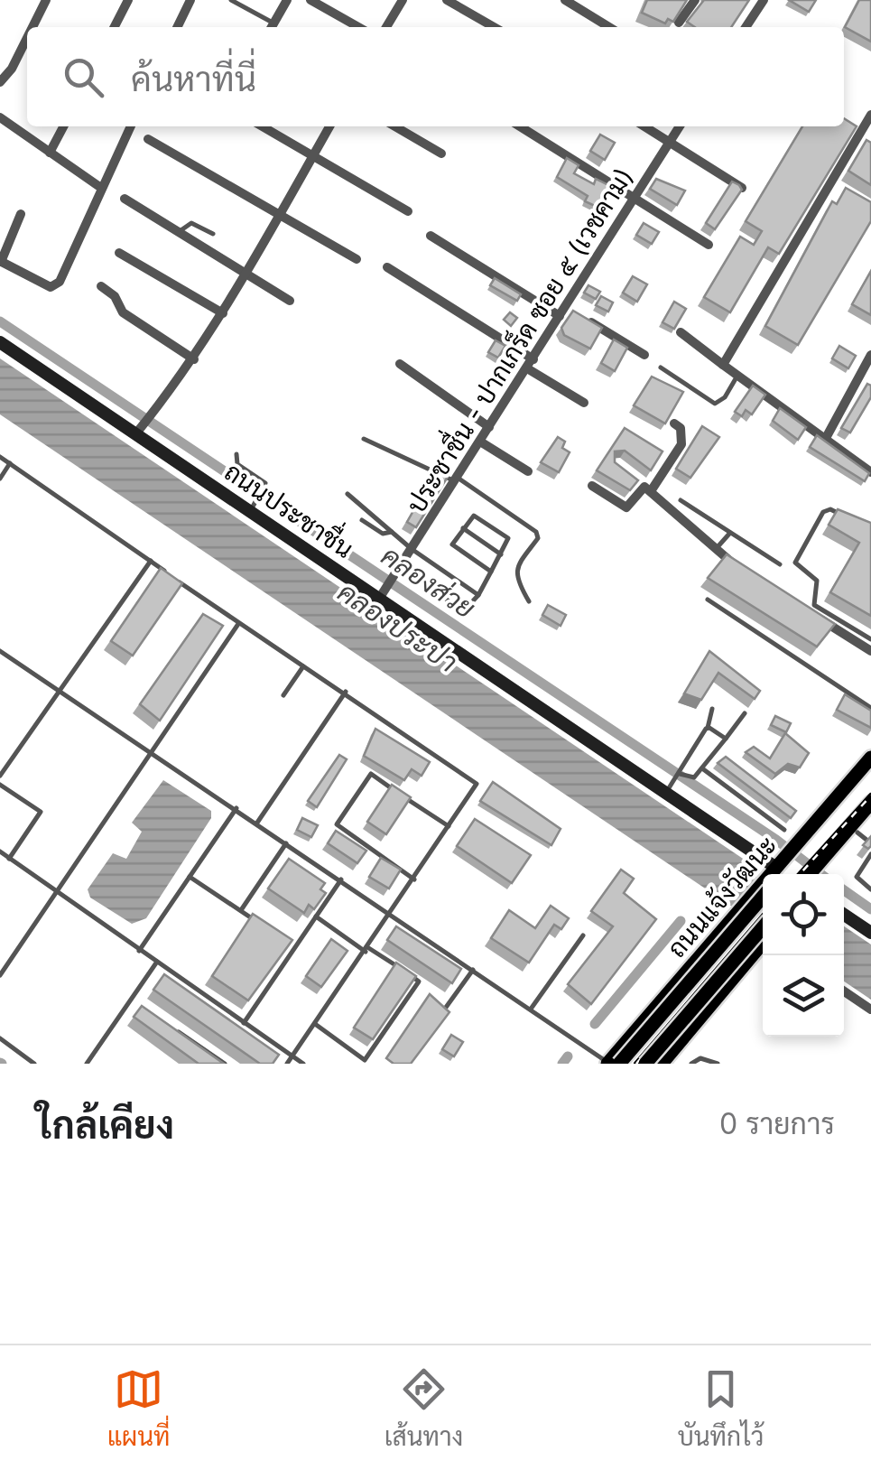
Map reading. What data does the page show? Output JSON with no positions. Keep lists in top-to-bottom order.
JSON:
{
  "streets": {
    "main road": ["ถนนประชาชื่น", "ถนนแจ้งวัฒนะ"],
    "street": ["ประชาชื่น - ปากเกร็ด ซอย ๕ (เวชคาม)"]
  },
  "crossings": [
    ["ประชาชื่น - ปากเกร็ด ซอย ๕ (เวชคาม)", "ถนนประชาชื่น"],
    ["ถนนประชาชื่น", "ถนนแจ้งวัฒนะ"]
  ],
  "water": ["คลองส่วย", "คลองประปา"],
  "page": {
    "search": "ค้นหาที่นี่",
    "heading": ["ใกล้เคียง", "0 รายการ"],
    "nav": ["แผนที่", "เส้นทาง", "บันทึกไว้"]
  }
}
